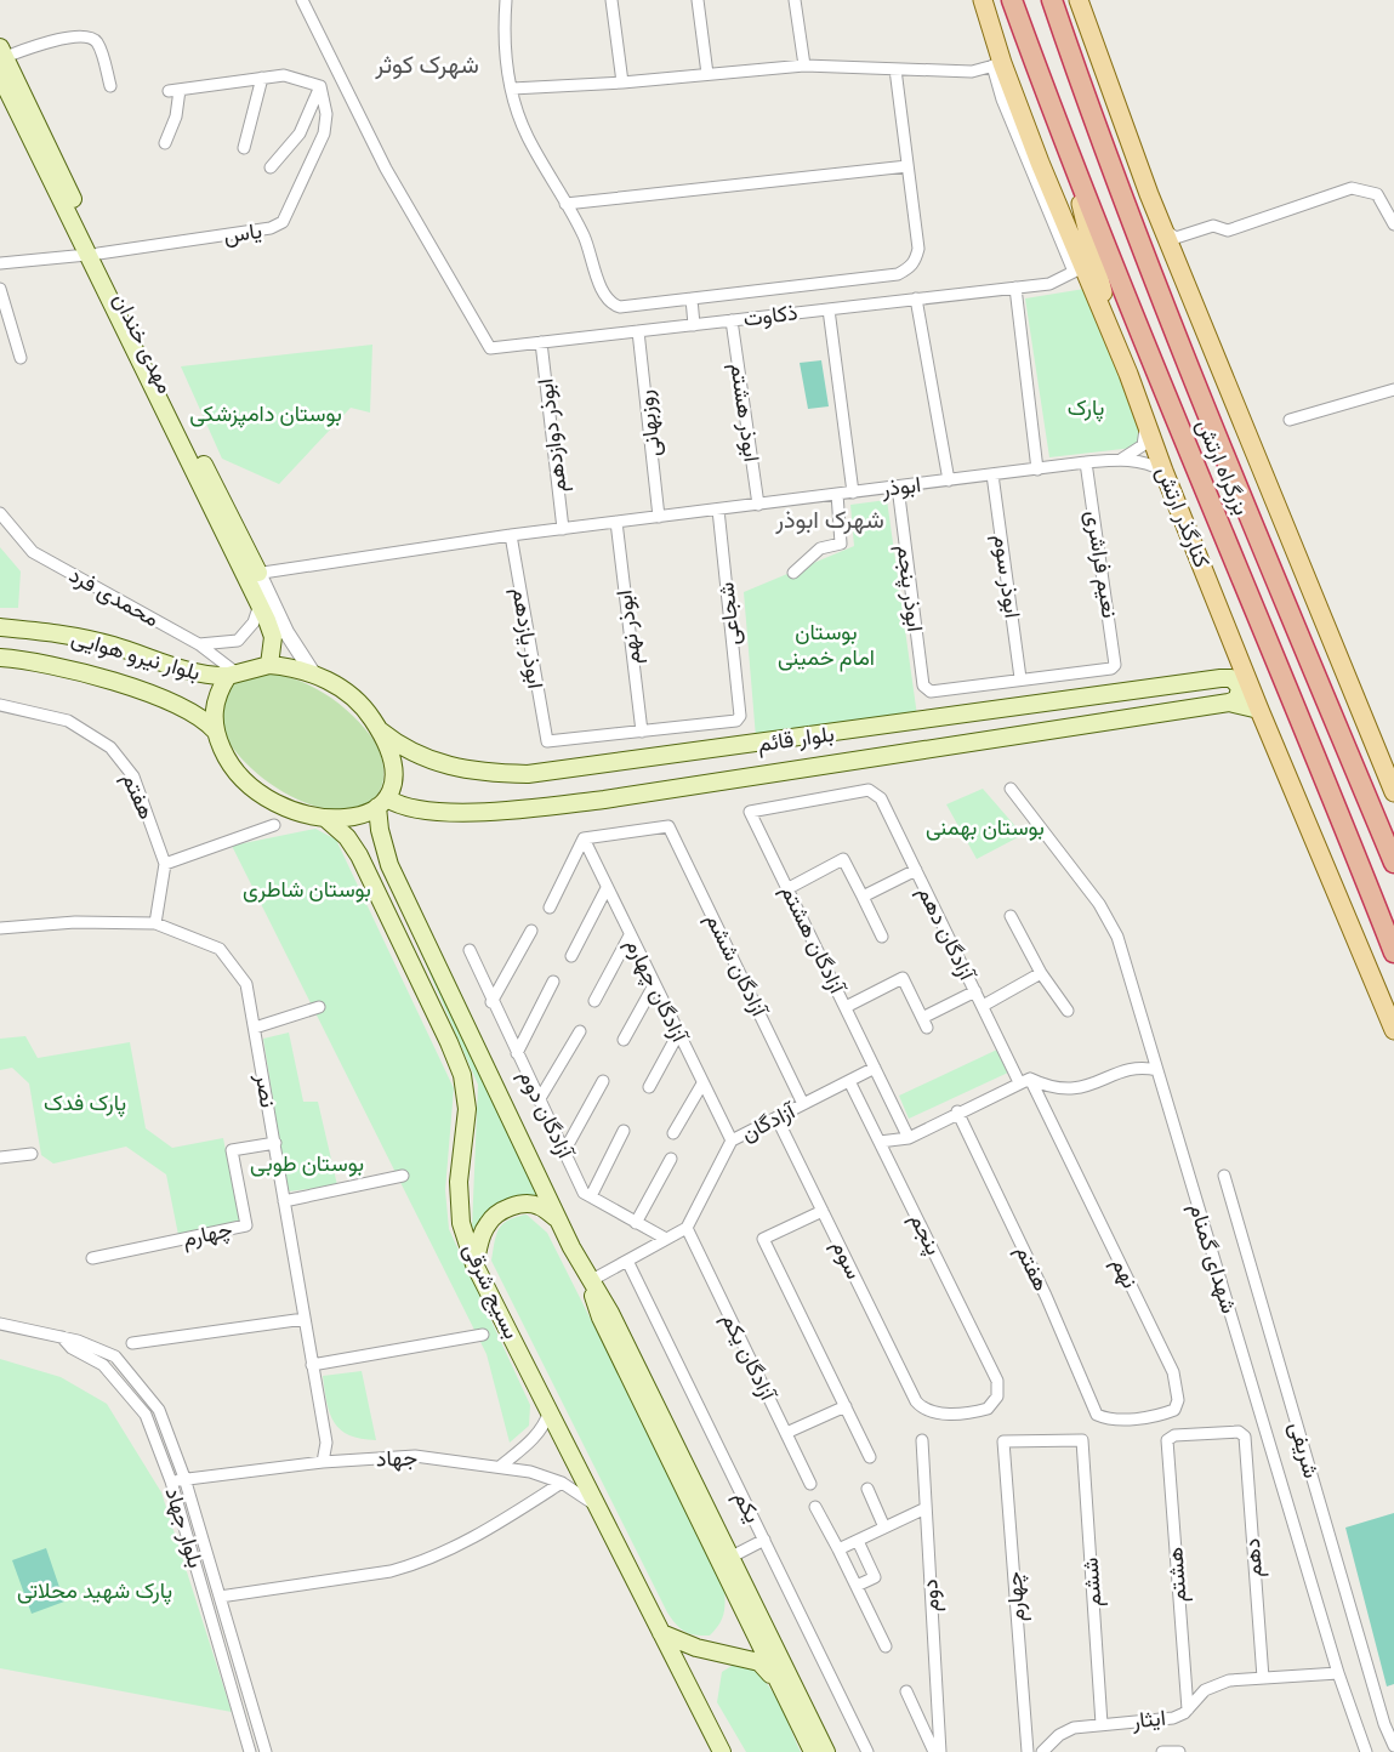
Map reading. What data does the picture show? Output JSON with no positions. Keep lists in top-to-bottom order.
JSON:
{
  "streets": {
    "highway": ["بزرگراه ارتش"],
    "main road": [
      "مهدی خندان",
      "کنارگذر ارتش",
      "بلوار نیرو هوایی",
      "بلوار قائم",
      "بسیج شرقی"
    ],
    "street": [
      "یاس",
      "ذکاوت",
      "ابوذر هشتم",
      "روزبهانی",
      "ابوذر دوازدهم",
      "ابوذر",
      "نعیم فراشری",
      "ابوذر سوم",
      "ابوذر پنجم",
      "محمدی فرد",
      "شجاعی",
      "ابوذر نهم",
      "ابوذر یازدهم",
      "هفتم",
      "آزادگان دهم",
      "آزادگان هشتم",
      "آزادگان ششم",
      "آزادگان چهارم",
      "نصر",
      "آزادگان دوم",
      "آزادگان",
      "چهارم",
      "پنجم",
      "شهدای گمنام",
      "سوم",
      "نهم",
      "آزادگان یکم",
      "شریفی",
      "جهاد",
      "یکم",
      "بلوار جهاد",
      "دهم",
      "هشتم",
      "ششم",
      "دوم",
      "ایثار"
    ]
  },
  "crossings": [
    ["یاس", "مهدی خندان"],
    ["ذکاوت", "ابوذر هشتم"],
    ["ذکاوت", "روزبهانی"],
    ["ذکاوت", "ابوذر دوازدهم"],
    ["ذکاوت", "کنارگذر ارتش"],
    ["مهدی خندان", "ابوذر"],
    ["مهدی خندان", "محمدی فرد"],
    ["مهدی خندان", "بلوار نیرو هوایی"],
    ["مهدی خندان", "بلوار قائم"],
    ["مهدی خندان", "بسیج شرقی"],
    ["ابوذر هشتم", "ابوذر"],
    ["روزبهانی", "ابوذر"],
    ["ابوذر دوازدهم", "ابوذر"],
    ["ابوذر", "کنارگذر ارتش"],
    ["ابوذر", "نعیم فراشری"],
    ["ابوذر", "ابوذر سوم"],
    ["ابوذر", "ابوذر پنجم"],
    ["ابوذر", "شجاعی"],
    ["ابوذر", "ابوذر نهم"],
    ["ابوذر", "ابوذر یازدهم"],
    ["نعیم فراشری", "ابوذر سوم"],
    ["نعیم فراشری", "ابوذر پنجم"],
    ["ابوذر سوم", "ابوذر پنجم"],
    ["محمدی فرد", "بلوار نیرو هوایی"],
    ["محمدی فرد", "بلوار قائم"],
    ["محمدی فرد", "بسیج شرقی"],
    ["شجاعی", "ابوذر نهم"],
    ["شجاعی", "ابوذر یازدهم"],
    ["ابوذر نهم", "ابوذر یازدهم"],
    ["بلوار نیرو هوایی", "بلوار قائم"],
    ["بلوار نیرو هوایی", "بسیج شرقی"],
    ["بلوار قائم", "بسیج شرقی"],
    ["هفتم", "نصر"],
    ["هفتم", "نهم"],
    ["آزادگان دهم", "آزادگان هشتم"],
    ["آزادگان دهم", "نهم"],
    ["آزادگان هشتم", "آزادگان"],
    ["آزادگان ششم", "آزادگان چهارم"],
    ["آزادگان ششم", "آزادگان"],
    ["آزادگان چهارم", "آزادگان"],
    ["نصر", "چهارم"],
    ["نصر", "جهاد"],
    ["آزادگان", "پنجم"],
    ["آزادگان", "سوم"],
    ["آزادگان", "آزادگان یکم"],
    ["چهارم", "ششم"],
    ["پنجم", "سوم"],
    ["شهدای گمنام", "ایثار"],
    ["بسیج شرقی", "جهاد"],
    ["جهاد", "بلوار جهاد"],
    ["دهم", "هشتم"],
    ["دهم", "ایثار"],
    ["هشتم", "ایثار"],
    ["ششم", "ایثار"]
  ],
  "districts": ["شهرک کوثر", "شهرک ابوذر"],
  "parks": [
    "پارک",
    "بوستان دامپزشکی",
    "بوستان امام خمینی",
    "بوستان بهمنی",
    "بوستان شاطری",
    "پارک فدک",
    "بوستان طوبی",
    "پارک شهید محلاتی"
  ]
}
